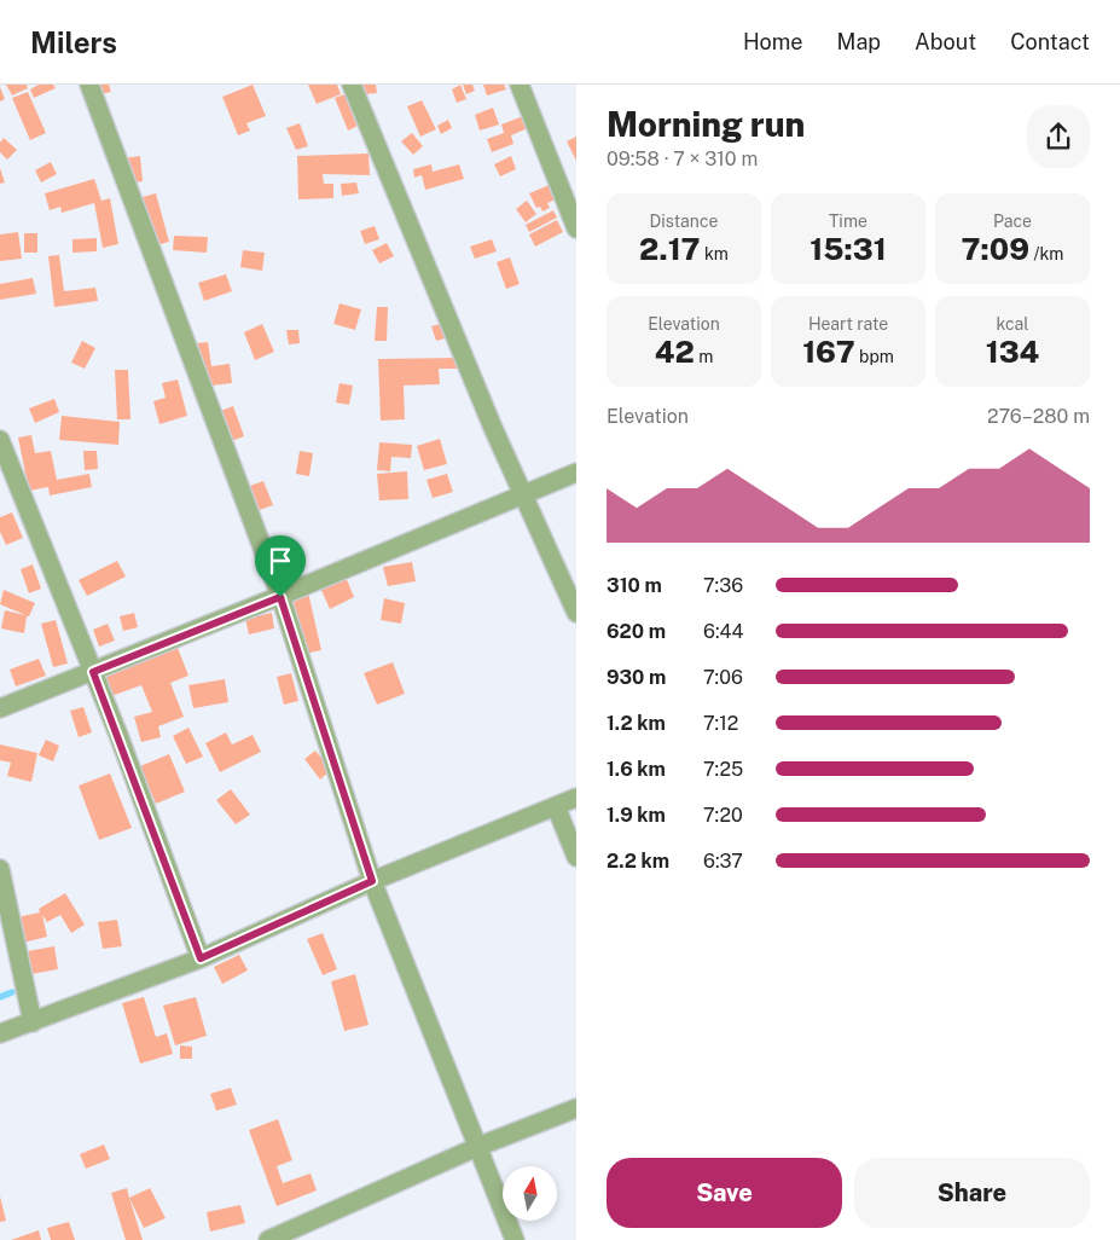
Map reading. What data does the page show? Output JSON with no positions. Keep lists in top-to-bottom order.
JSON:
{
  "north": "top",
  "page": {
    "header": "Milers",
    "nav": [
      "Home",
      "Map",
      "About",
      "Contact"
    ],
    "heading": ["Morning run", "09:58 · 7 × 310 m"],
    "stats": [
      ["Distance", "2.17 km"],
      ["Time", "15:31"],
      ["Pace", "7:09 /km"],
      ["Elevation", "42 m"],
      ["Heart rate", "167 bpm"],
      ["kcal", "134"]
    ],
    "chart": ["Elevation", "276–280 m"],
    "list": [
      {
        "name": "310 m",
        "note": "7:36"
      },
      {
        "name": "620 m",
        "note": "6:44"
      },
      {
        "name": "930 m",
        "note": "7:06"
      },
      {
        "name": "1.2 km",
        "note": "7:12"
      },
      {
        "name": "1.6 km",
        "note": "7:25"
      },
      {
        "name": "1.9 km",
        "note": "7:20"
      },
      {
        "name": "2.2 km",
        "note": "6:37"
      }
    ],
    "buttons": ["Save", "Share"]
  }
}
